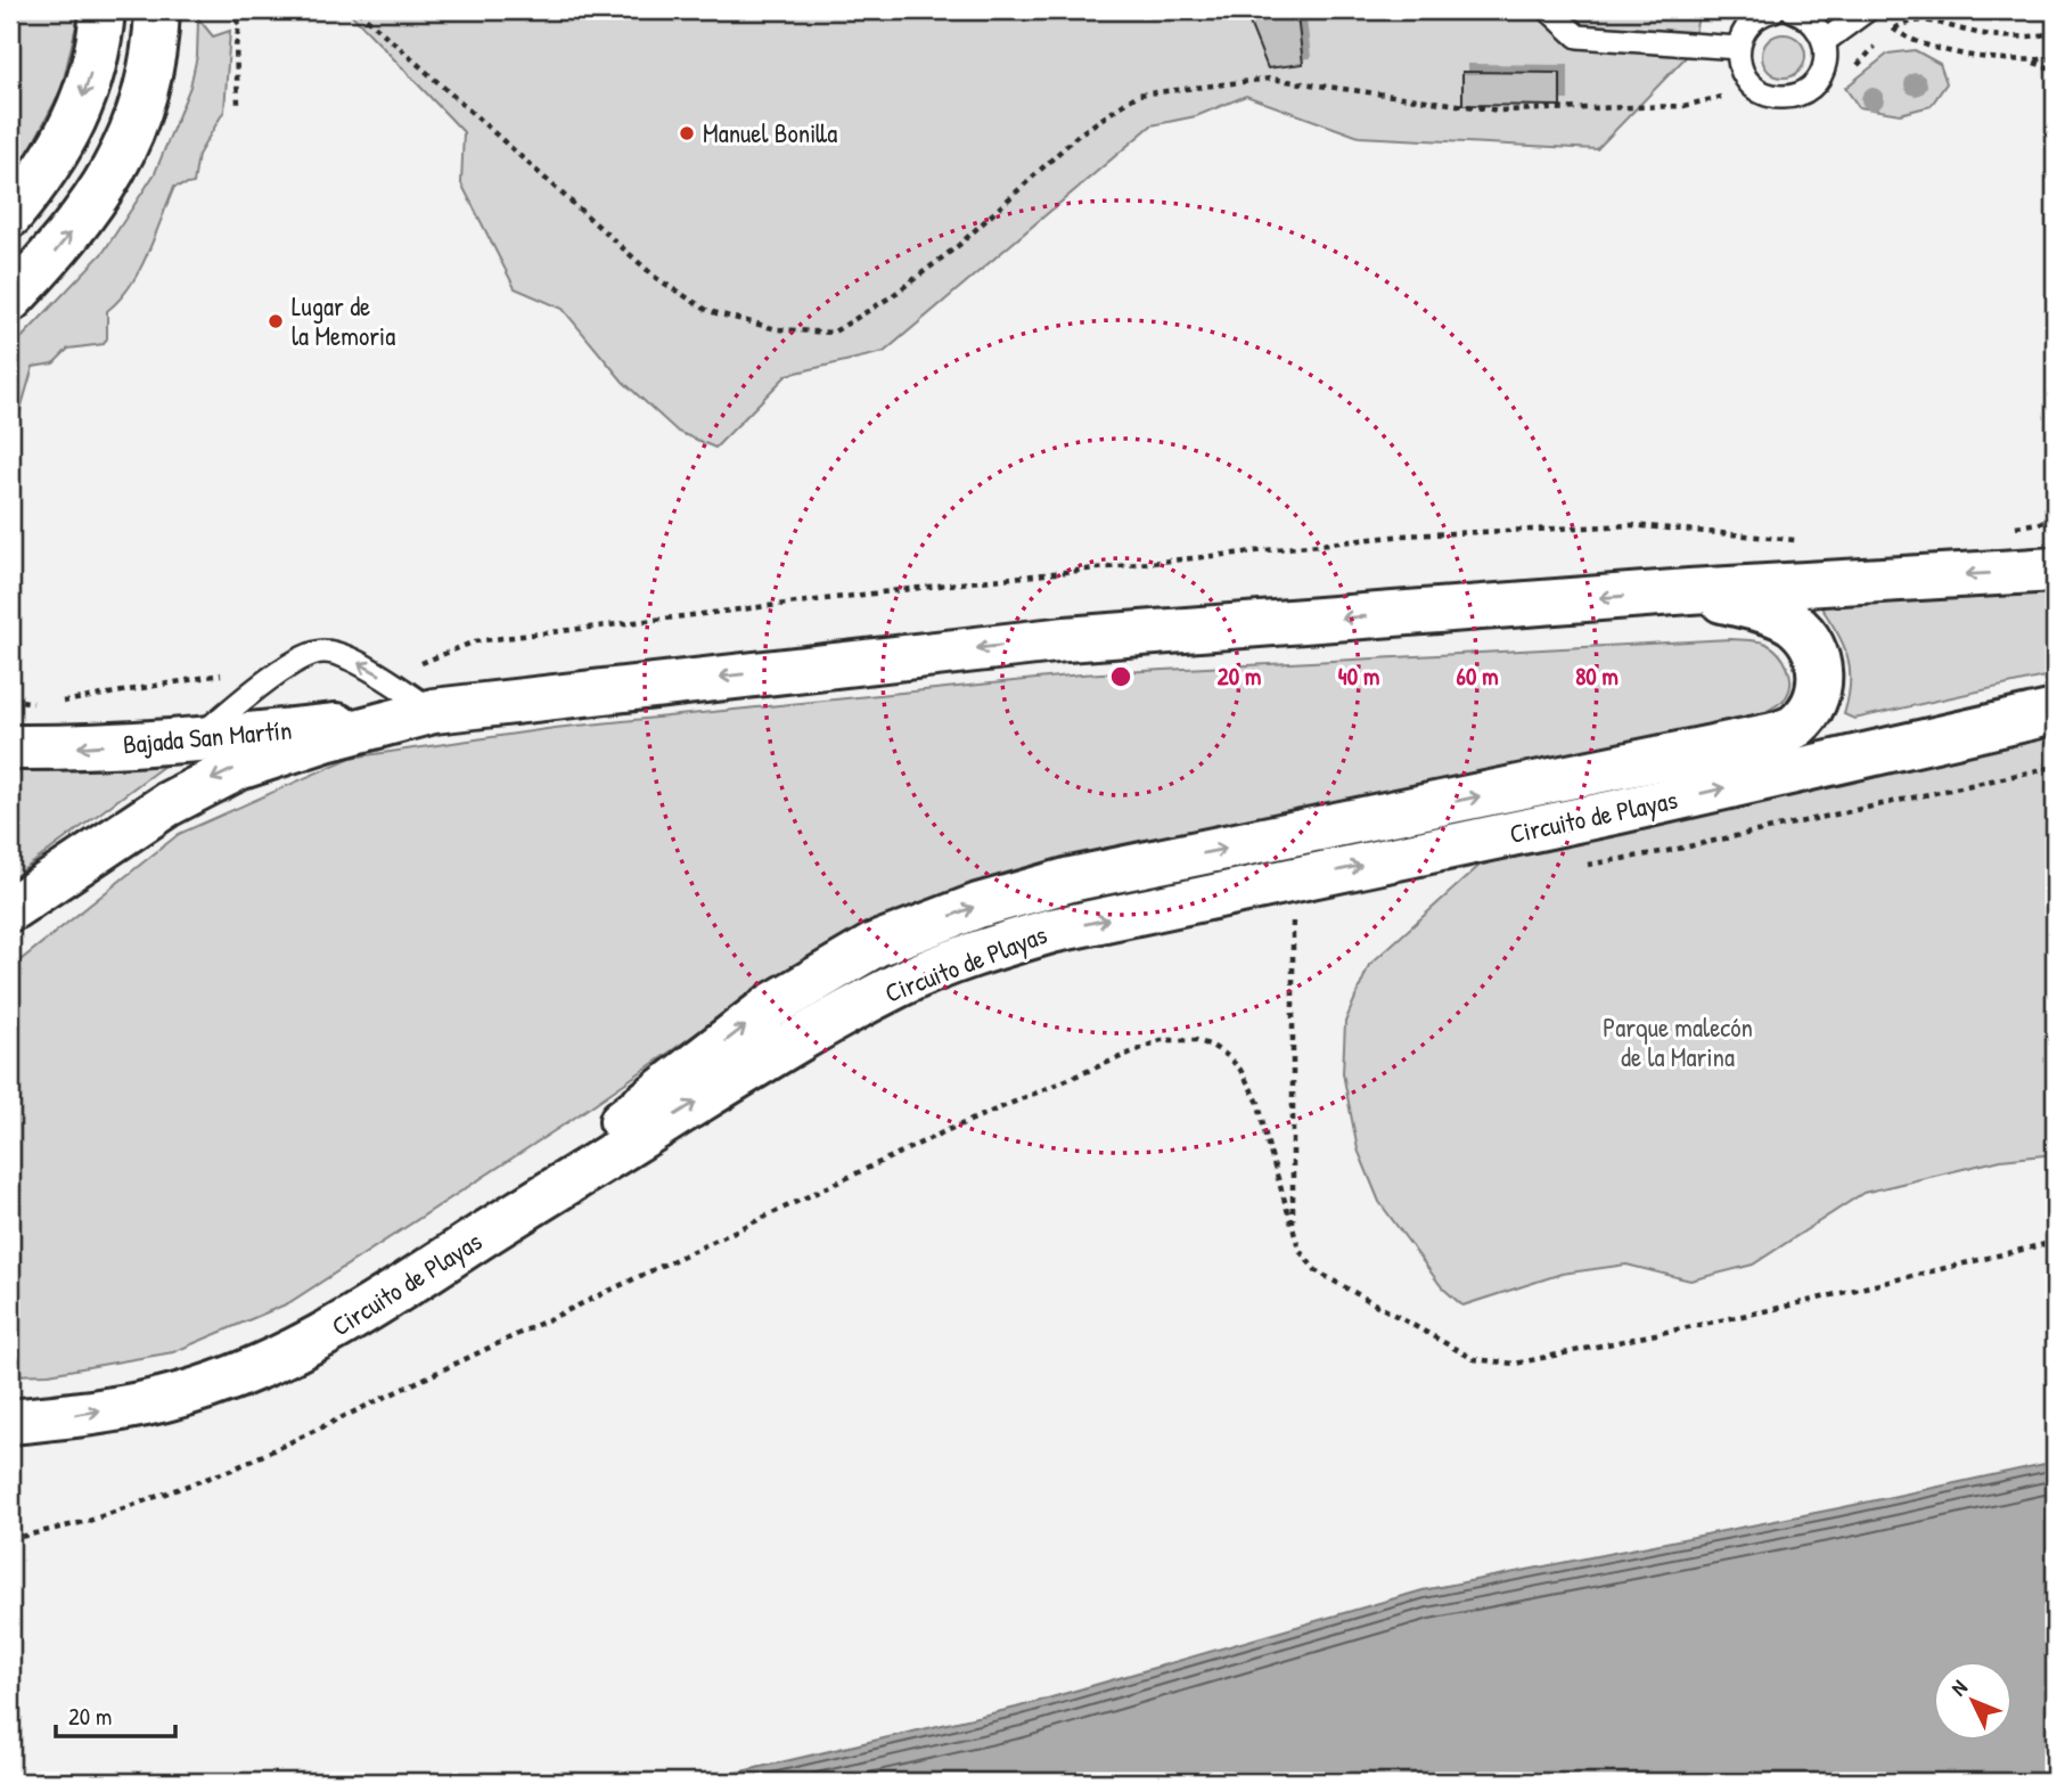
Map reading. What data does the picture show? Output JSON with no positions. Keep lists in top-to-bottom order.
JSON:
{
  "streets": {
    "main road": ["Bajada San Martín", "Circuito de Playas"]
  },
  "parks": ["Parque malecón de la Marina"],
  "places": ["Manuel Bonilla", "Lugar de la Memoria"],
  "scale_bar": "20 m",
  "north": "top left",
  "rings": [
    "20 m",
    "40 m",
    "60 m",
    "80 m"
  ]
}
